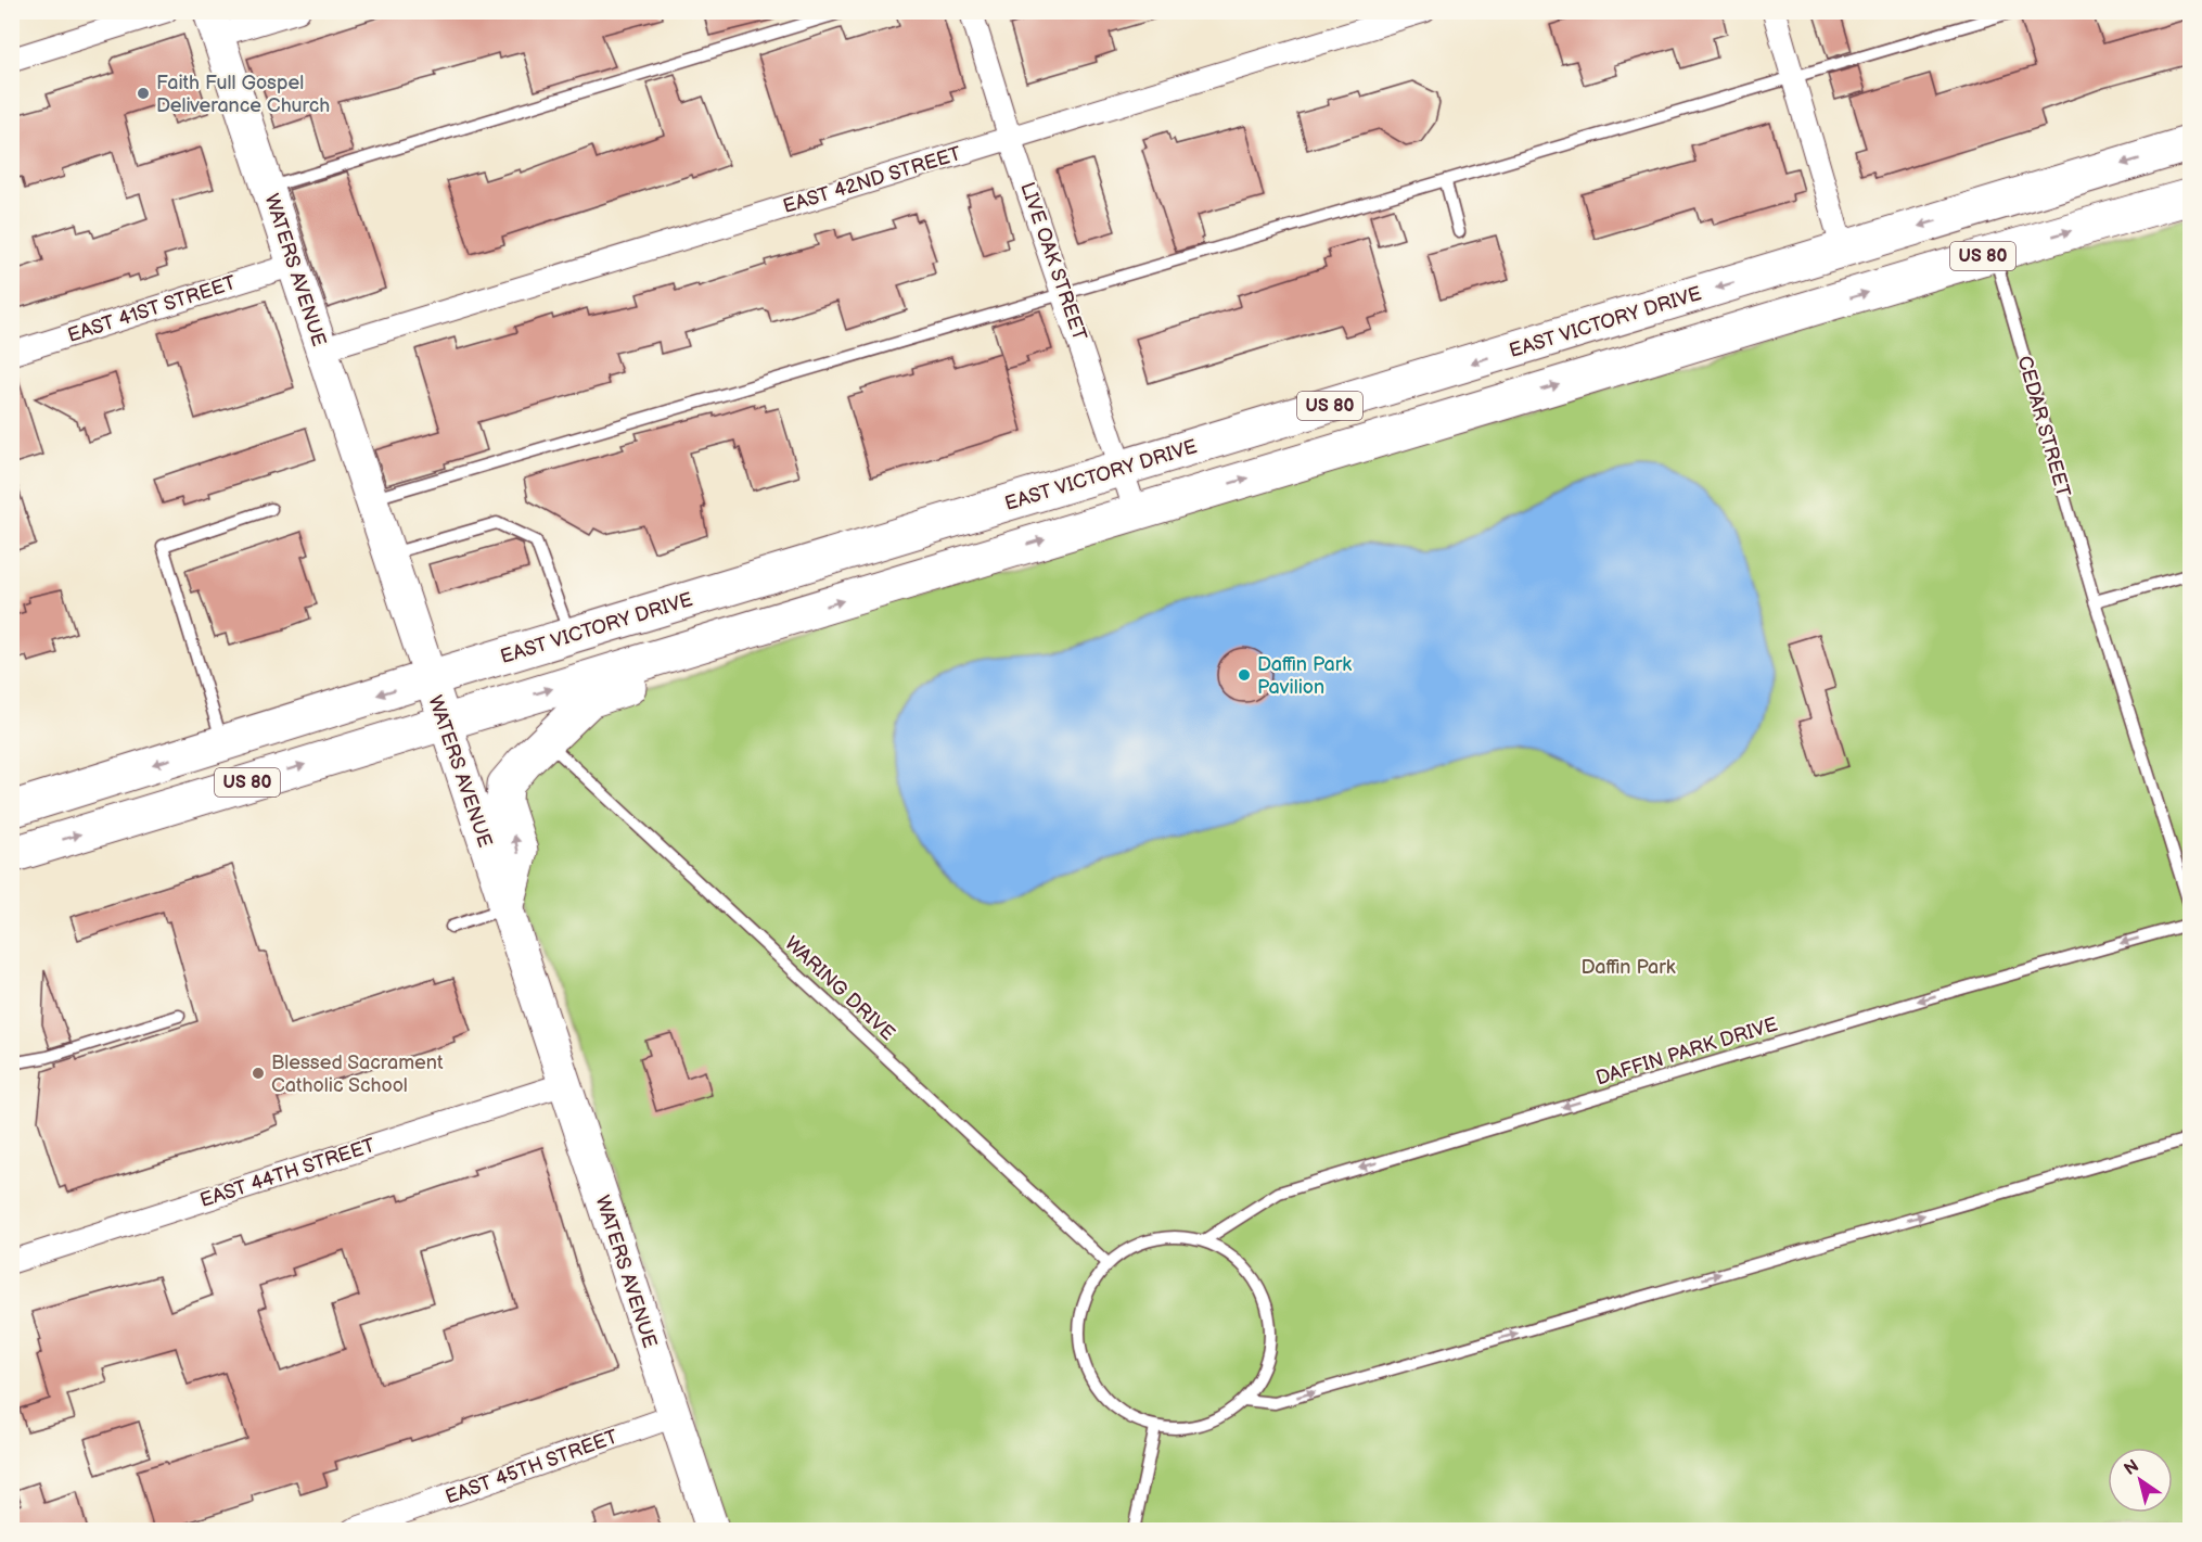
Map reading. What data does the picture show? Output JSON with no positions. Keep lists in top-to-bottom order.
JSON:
{
  "streets": {
    "main road": ["US 80", "WATERS AVENUE", "EAST VICTORY DRIVE"],
    "street": [
      "EAST 42ND STREET",
      "LIVE OAK STREET",
      "EAST 41ST STREET",
      "EAST 44TH STREET",
      "EAST 45TH STREET"
    ],
    "lane": ["CEDAR STREET", "WARING DRIVE", "DAFFIN PARK DRIVE"]
  },
  "crossings": [
    ["EAST 42ND STREET", "LIVE OAK STREET"],
    ["EAST 42ND STREET", "WATERS AVENUE"],
    ["US 80", "LIVE OAK STREET"],
    ["US 80", "WATERS AVENUE"],
    ["US 80", "CEDAR STREET"],
    ["LIVE OAK STREET", "EAST VICTORY DRIVE"],
    ["WATERS AVENUE", "EAST 41ST STREET"],
    ["WATERS AVENUE", "EAST VICTORY DRIVE"],
    ["WATERS AVENUE", "EAST 44TH STREET"],
    ["WATERS AVENUE", "EAST 45TH STREET"],
    ["WARING DRIVE", "DAFFIN PARK DRIVE"]
  ],
  "one_way": ["DAFFIN PARK DRIVE"],
  "parks": ["Daffin Park"],
  "places": ["Faith Full Gospel Deliverance Church", "Daffin Park Pavilion", "Blessed Sacrament Catholic School"],
  "north": "top left"
}
